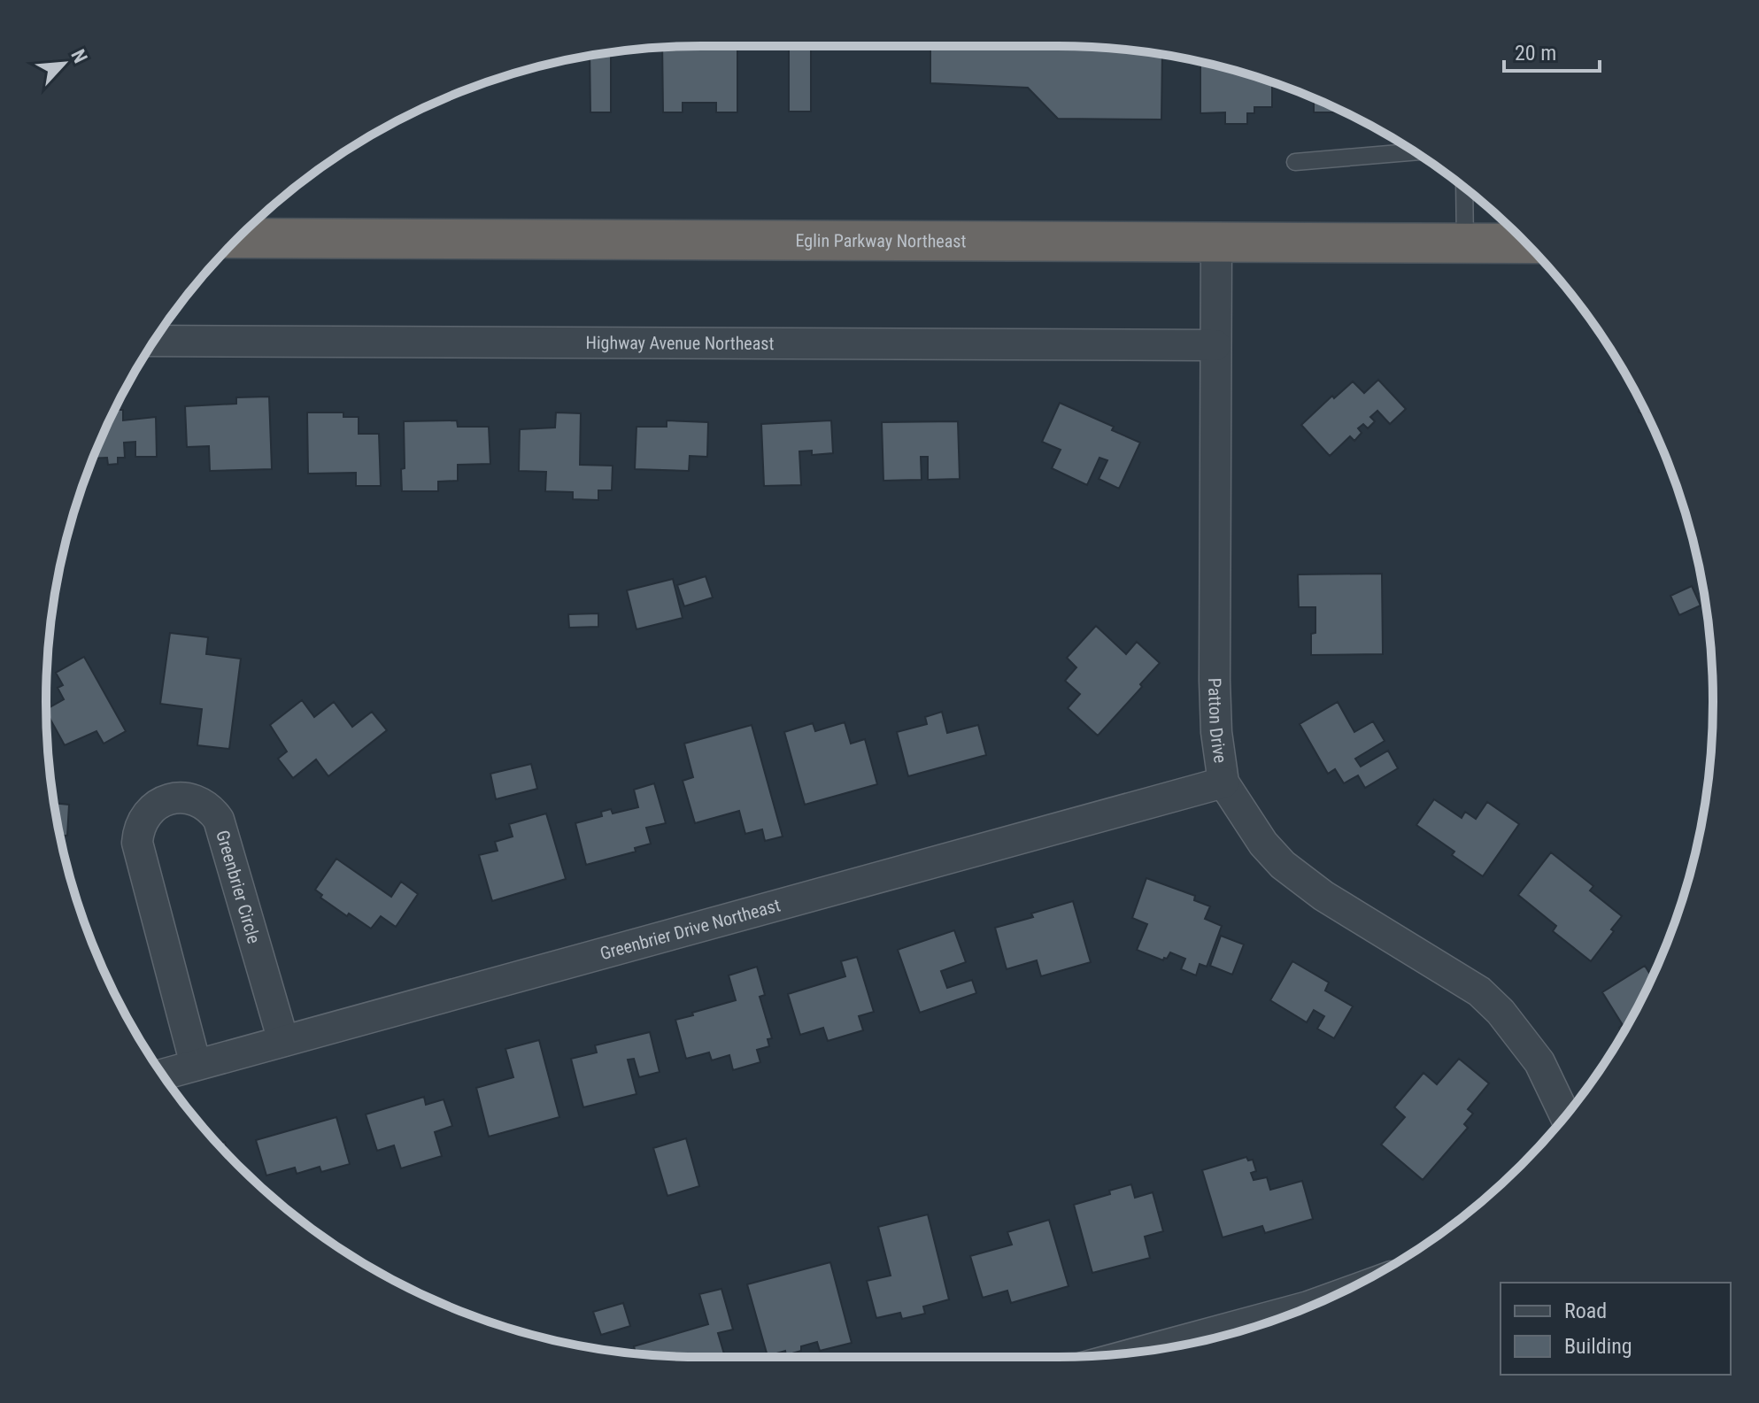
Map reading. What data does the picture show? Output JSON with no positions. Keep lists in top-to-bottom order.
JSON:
{
  "streets": {
    "highway": ["Eglin Parkway Northeast"],
    "street": [
      "Highway Avenue Northeast",
      "Patton Drive",
      "Greenbrier Circle",
      "Greenbrier Drive Northeast"
    ]
  },
  "crossings": [
    ["Eglin Parkway Northeast", "Patton Drive"],
    ["Highway Avenue Northeast", "Patton Drive"],
    ["Patton Drive", "Greenbrier Drive Northeast"],
    ["Greenbrier Circle", "Greenbrier Drive Northeast"]
  ],
  "legend": ["Road", "Building"],
  "scale_bar": "20 m",
  "north": "top right"
}
